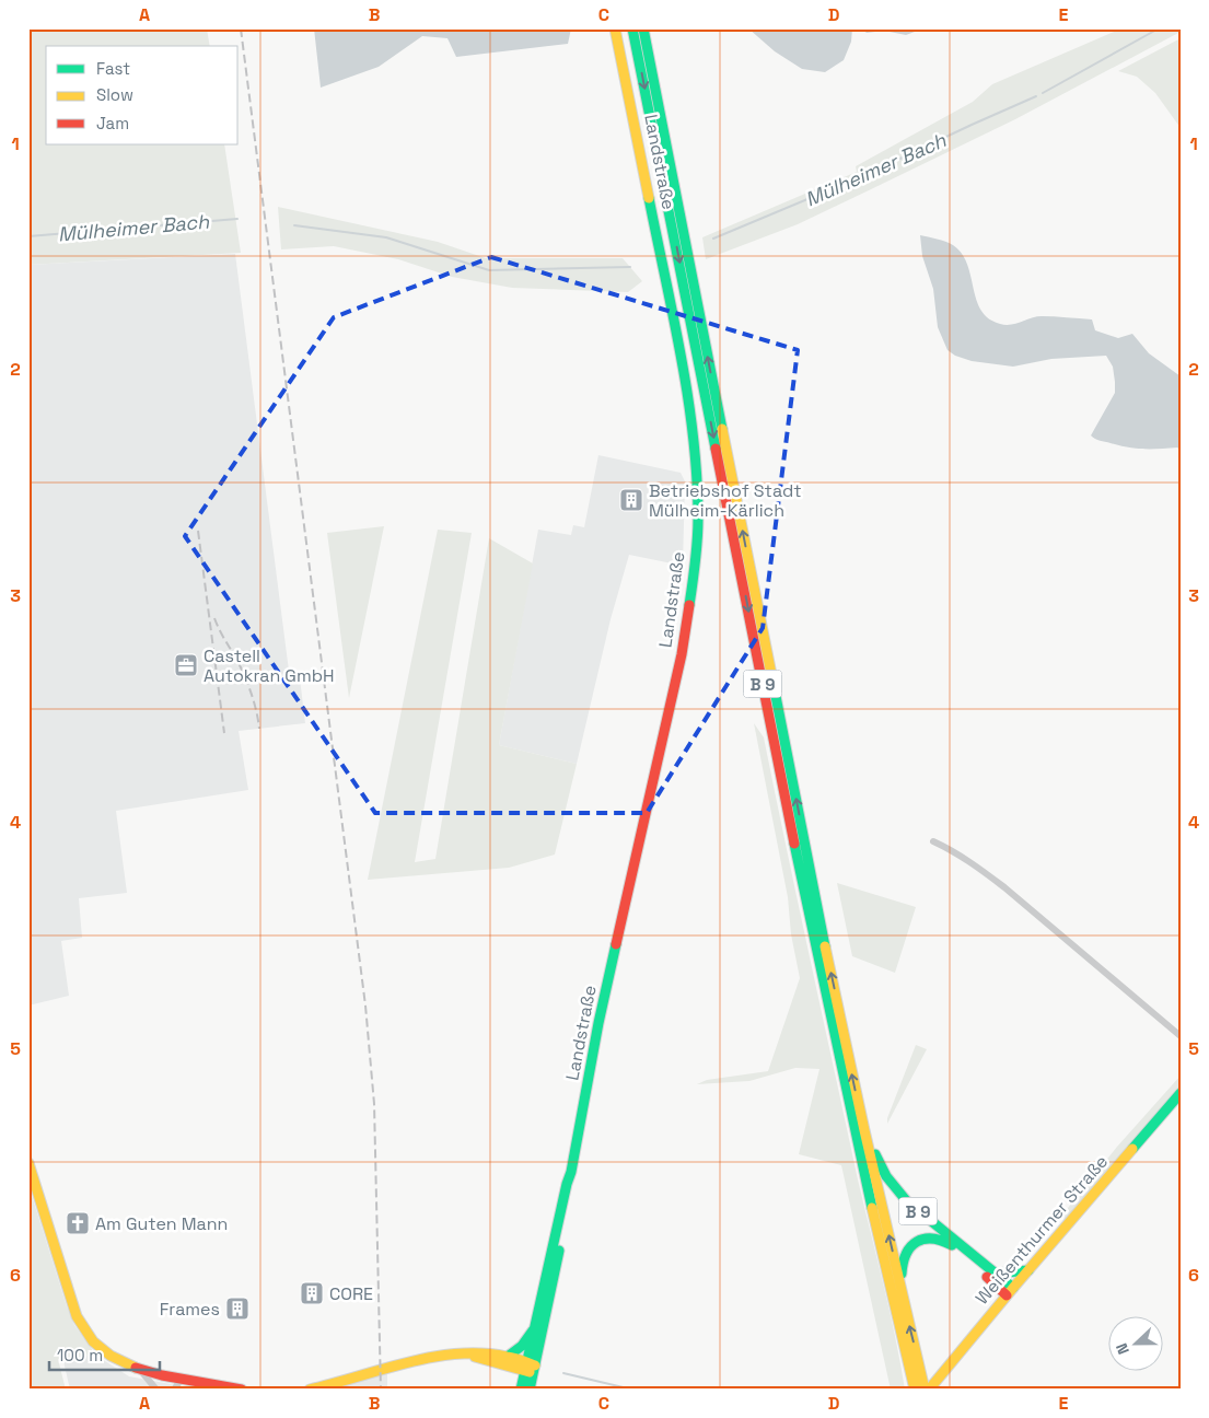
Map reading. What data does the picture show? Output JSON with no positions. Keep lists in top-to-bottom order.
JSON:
{
  "streets": {
    "main road": ["Landstraße", "B 9", "Weißenthurmer Straße"]
  },
  "crossings": [
    ["B 9", "Weißenthurmer Straße"]
  ],
  "water": ["Mülheimer Bach"],
  "places": {
    "building": ["Betriebshof Stadt Mülheim-Kärlich", "CORE", "Frames"],
    "office": ["Castell Autokran GmbH"],
    "church": ["Am Guten Mann"]
  },
  "legend": ["Fast", "Slow", "Jam"],
  "scale_bar": "100 m",
  "north": "left",
  "grid": {
    "columns": [
      "A",
      "B",
      "C",
      "D",
      "E"
    ],
    "rows": [
      "1",
      "2",
      "3",
      "4",
      "5",
      "6"
    ]
  }
}
